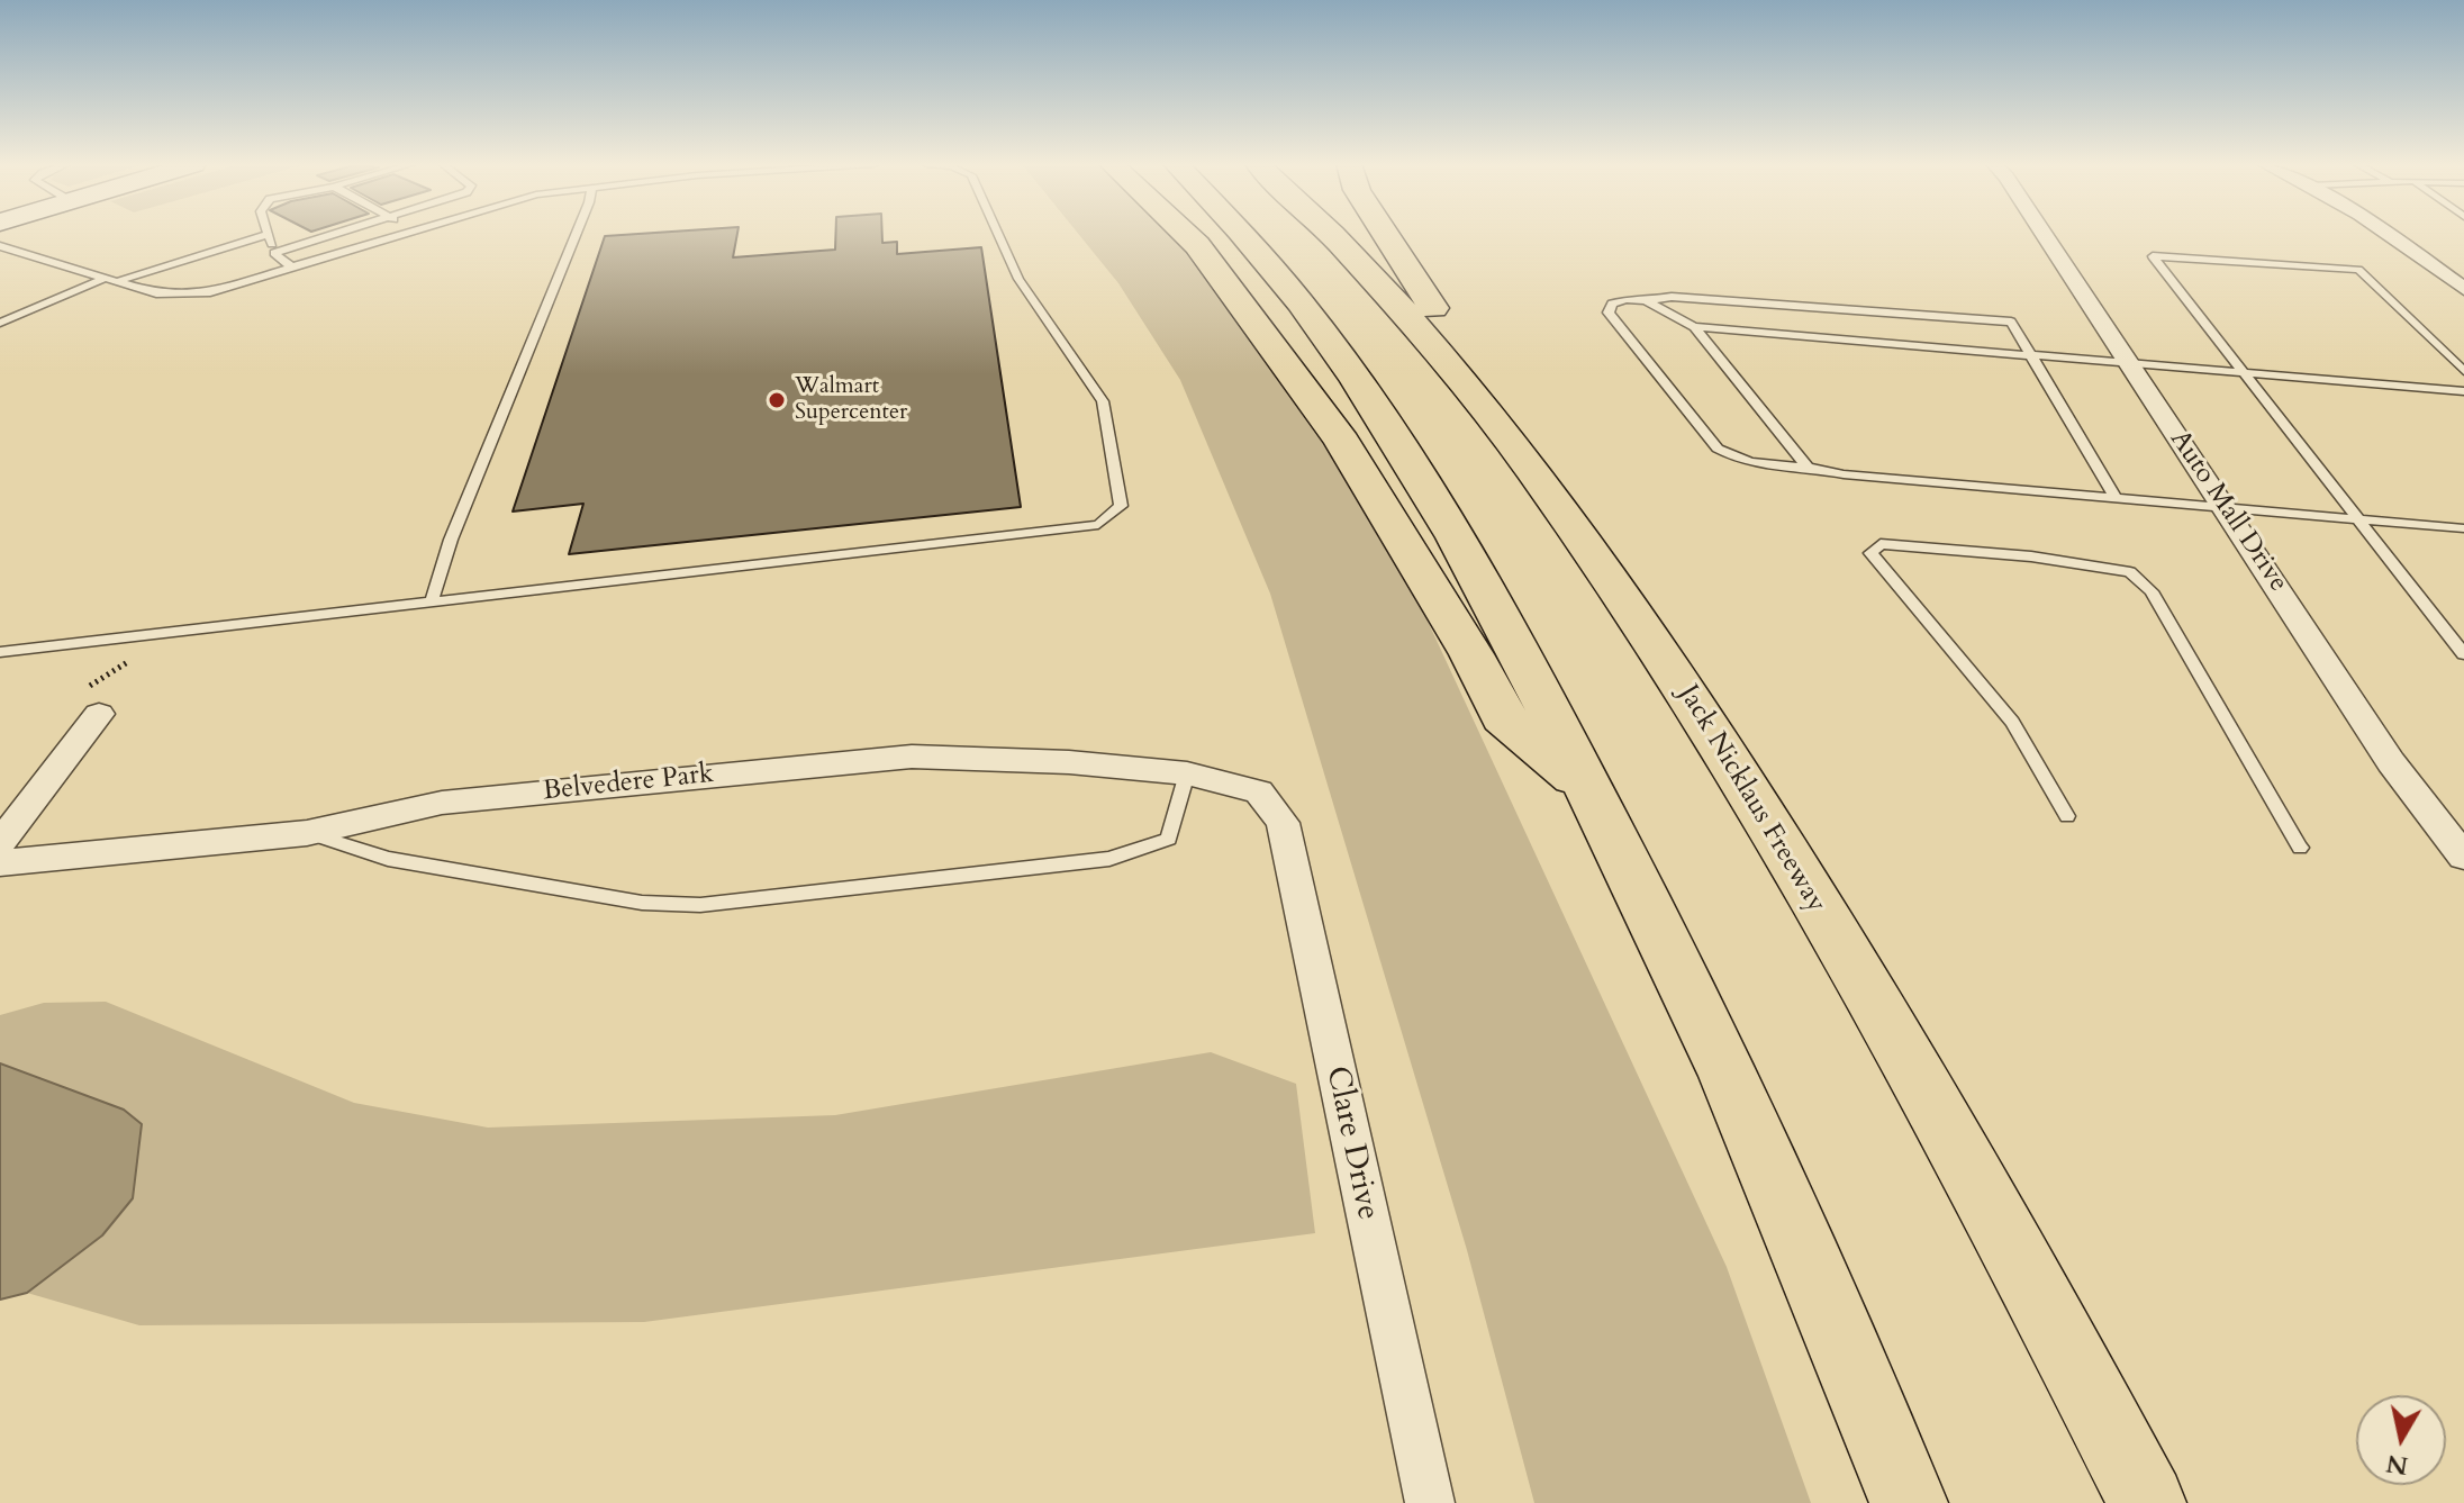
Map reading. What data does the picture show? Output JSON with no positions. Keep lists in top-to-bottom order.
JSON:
{
  "streets": {
    "highway": ["Jack Nicklaus Freeway"],
    "street": ["Auto Mall Drive", "Belvedere Park", "Clare Drive"]
  },
  "crossings": [
    ["Belvedere Park", "Clare Drive"]
  ],
  "places": ["Walmart Supercenter"],
  "north": "bottom"
}
